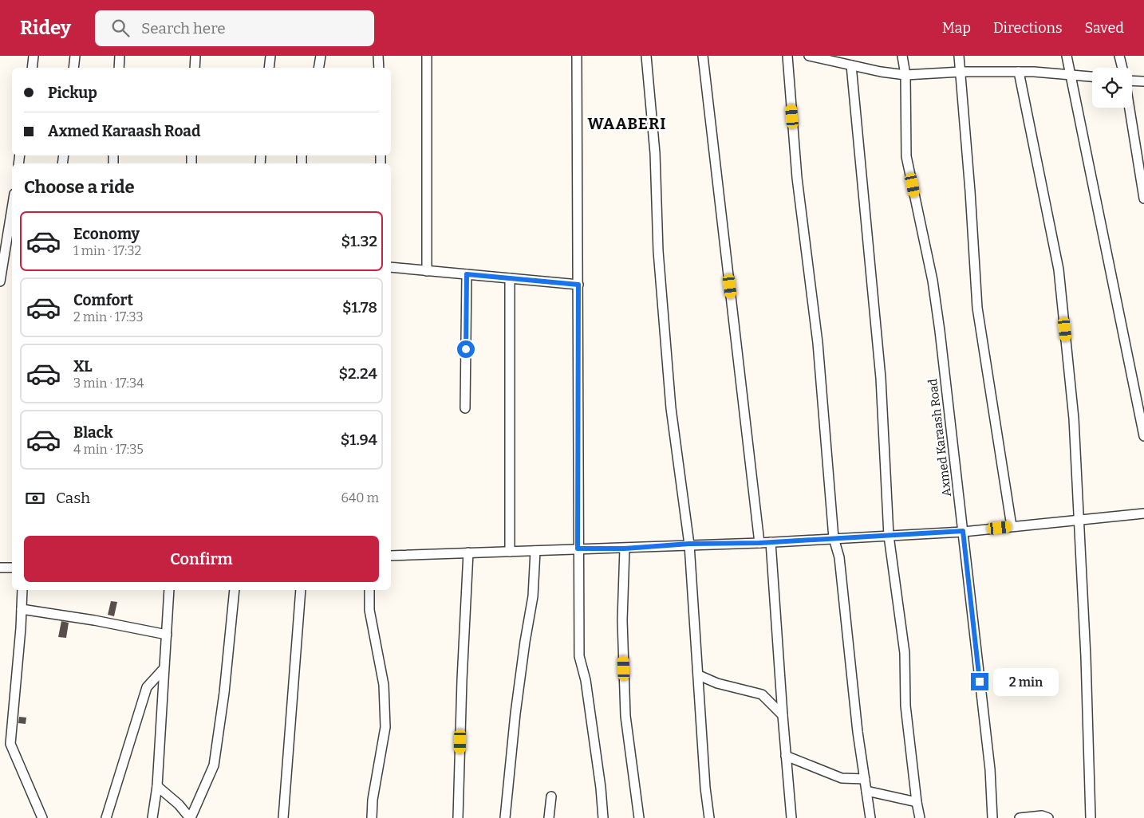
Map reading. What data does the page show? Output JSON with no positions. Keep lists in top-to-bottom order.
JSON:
{
  "streets": {
    "street": ["Axmed Karaash Road"]
  },
  "districts": ["WAABERI"],
  "page": {
    "header": "Ridey",
    "search": "Search here",
    "nav": ["Map", "Directions", "Saved"],
    "banner": ["Pickup", "Axmed Karaash Road"],
    "heading": "Choose a ride",
    "list": [
      {
        "name": "Economy",
        "note": "1 min · 17:32",
        "value": "$1.32"
      },
      {
        "name": "Comfort",
        "note": "2 min · 17:33",
        "value": "$1.78"
      },
      {
        "name": "XL",
        "note": "3 min · 17:34",
        "value": "$2.24"
      },
      {
        "name": "Black",
        "note": "4 min · 17:35",
        "value": "$1.94"
      }
    ],
    "pay": ["Cash", "640 m"],
    "buttons": "Confirm",
    "bubble": "2 min"
  }
}
